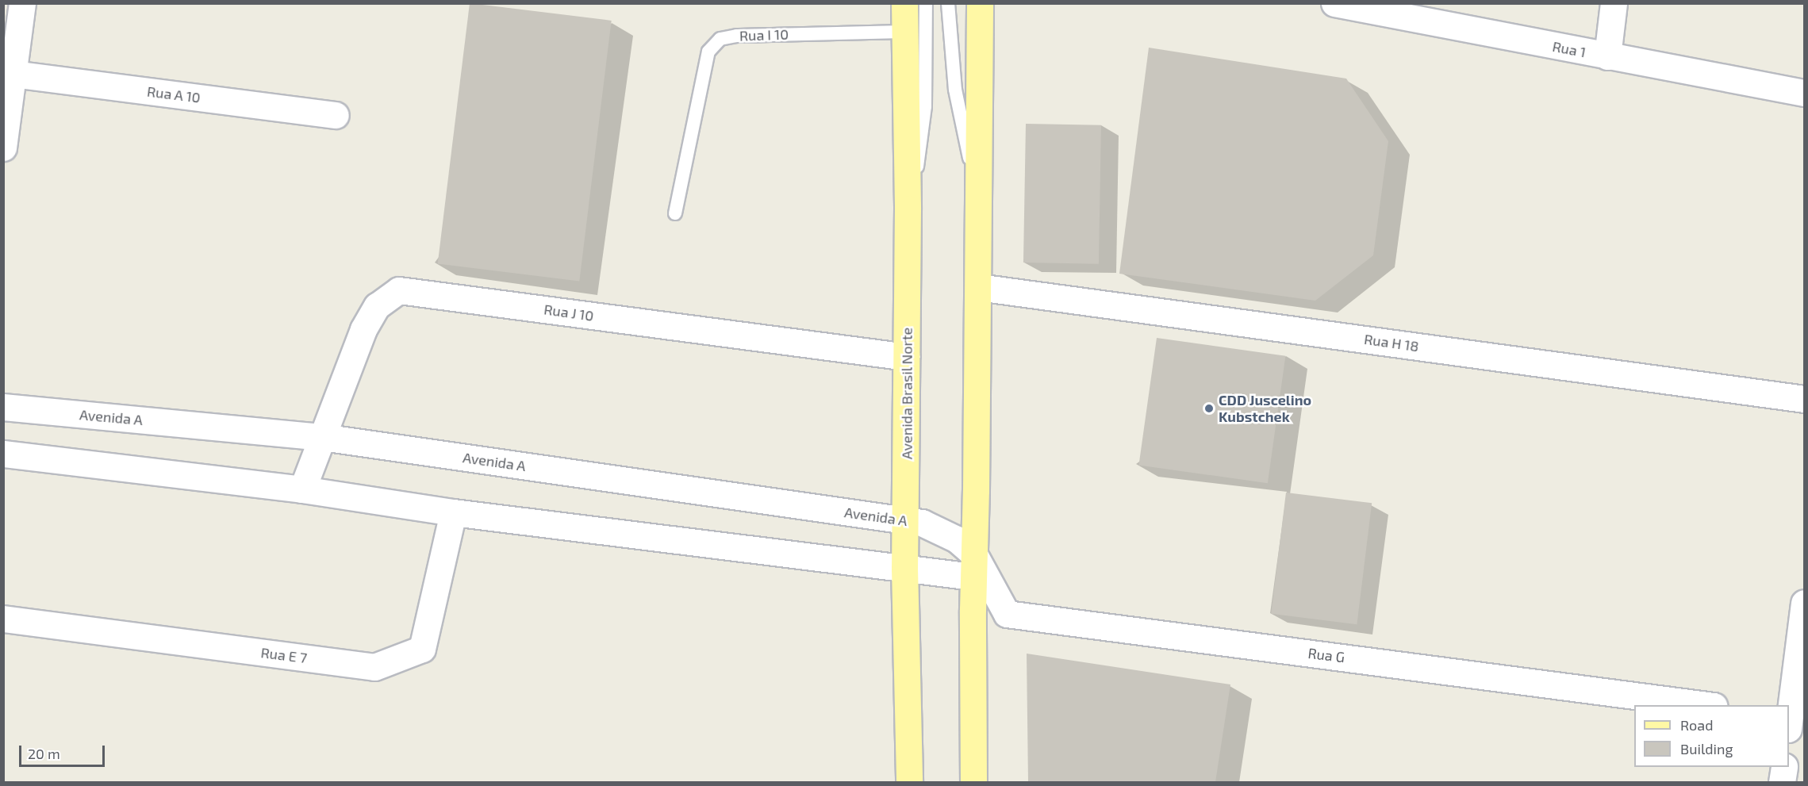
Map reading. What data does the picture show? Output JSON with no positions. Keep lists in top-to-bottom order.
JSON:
{
  "streets": {
    "main road": ["Avenida Brasil Norte"],
    "street": [
      "Rua 1",
      "Rua A 10",
      "Rua J 10",
      "Rua H 18",
      "Avenida A",
      "Rua E 7",
      "Rua G"
    ],
    "lane": ["Rua I 10"]
  },
  "crossings": [
    ["Rua I 10", "Avenida Brasil Norte"],
    ["Rua J 10", "Avenida Brasil Norte"],
    ["Rua J 10", "Avenida A"],
    ["Avenida Brasil Norte", "Avenida A"],
    ["Avenida A", "Rua G"]
  ],
  "places": ["CDD Juscelino Kubstchek"],
  "legend": ["Road", "Building"],
  "scale_bar": "20 m"
}
